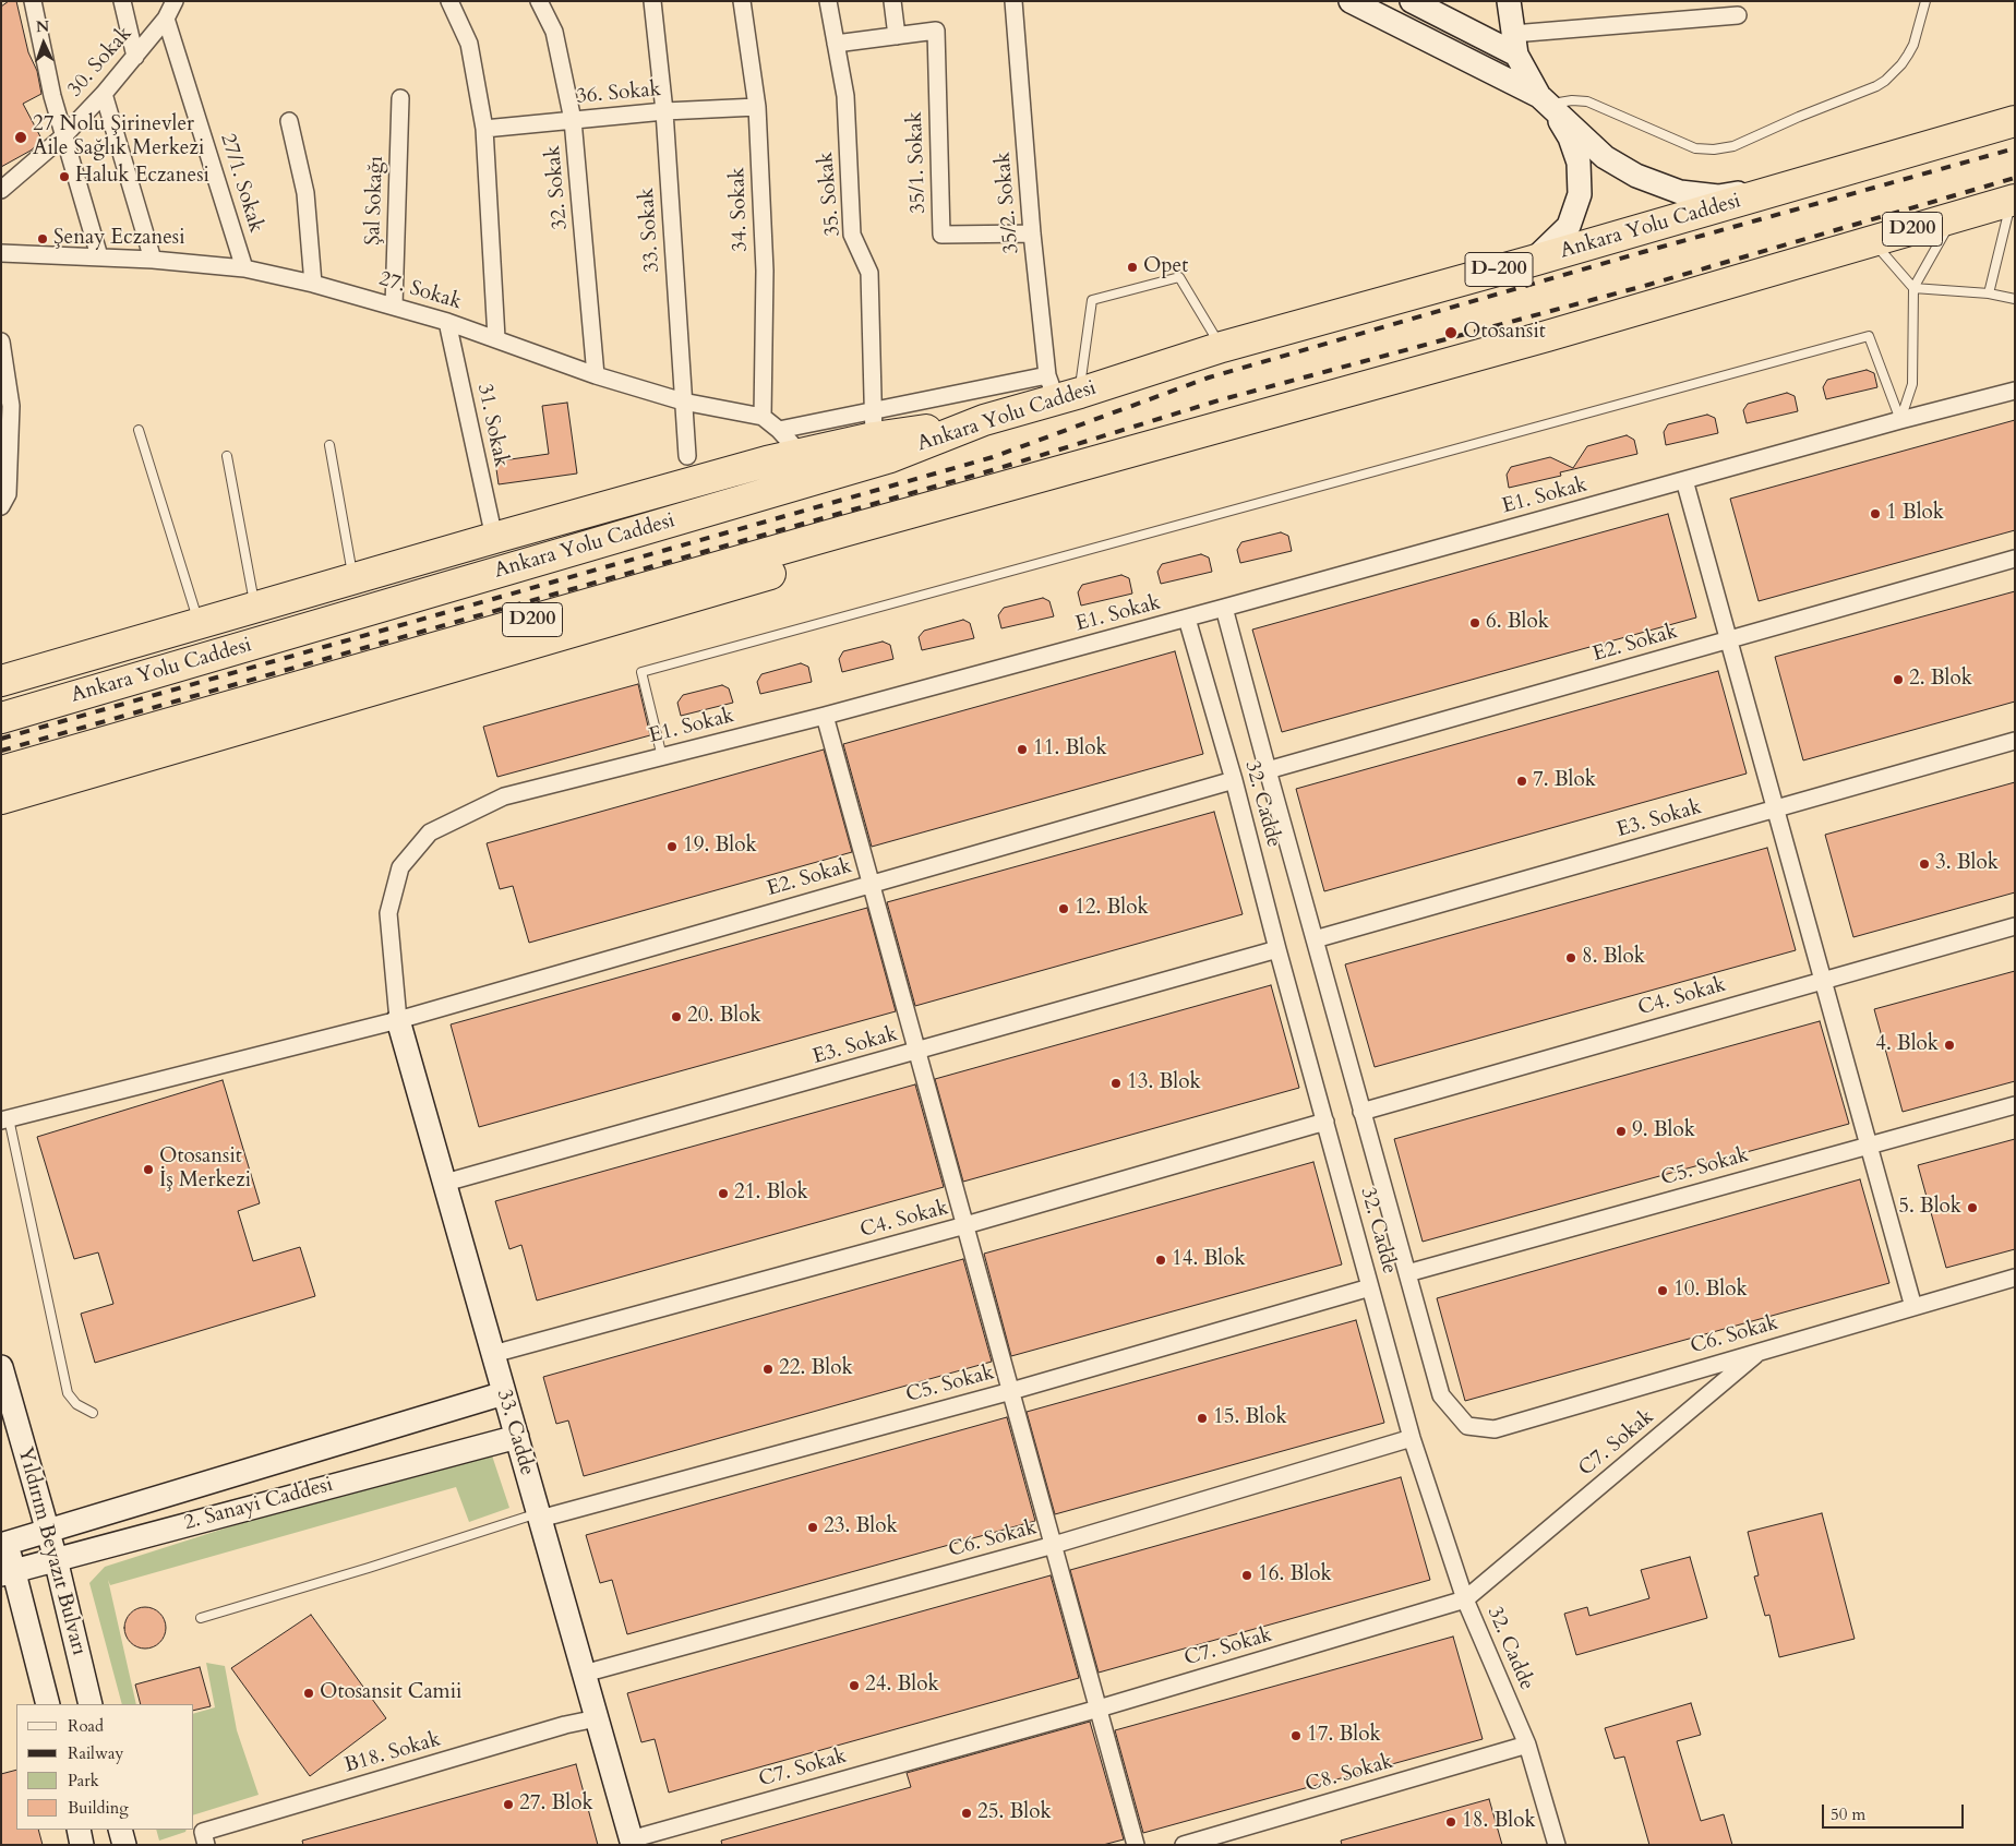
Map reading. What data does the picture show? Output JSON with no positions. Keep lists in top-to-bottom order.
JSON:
{
  "streets": {
    "highway": ["Ankara Yolu Caddesi", "D200", "D-200"],
    "main road": ["33. Cadde", "2. Sanayi Caddesi", "Yıldırım Beyazıt Bulvarı"],
    "street": [
      "30. Sokak",
      "36. Sokak",
      "35/1. Sokak",
      "27/1. Sokak",
      "32. Sokak",
      "35. Sokak",
      "Şal Sokağı",
      "35/2. Sokak",
      "34. Sokak",
      "33. Sokak",
      "27. Sokak",
      "31. Sokak",
      "E1. Sokak",
      "E2. Sokak",
      "32. Cadde",
      "E3. Sokak",
      "C4. Sokak",
      "C5. Sokak",
      "C6. Sokak",
      "C7. Sokak",
      "B18. Sokak",
      "C8. Sokak"
    ]
  },
  "crossings": [
    ["30. Sokak", "27/1. Sokak"],
    ["36. Sokak", "32. Sokak"],
    ["36. Sokak", "34. Sokak"],
    ["36. Sokak", "33. Sokak"],
    ["35/1. Sokak", "35/2. Sokak"],
    ["27/1. Sokak", "27. Sokak"],
    ["32. Sokak", "27. Sokak"],
    ["Şal Sokağı", "27. Sokak"],
    ["35/2. Sokak", "Ankara Yolu Caddesi"],
    ["34. Sokak", "27. Sokak"],
    ["33. Sokak", "27. Sokak"],
    ["27. Sokak", "31. Sokak"],
    ["E1. Sokak", "E2. Sokak"],
    ["E1. Sokak", "32. Cadde"],
    ["E1. Sokak", "33. Cadde"],
    ["E2. Sokak", "32. Cadde"],
    ["E2. Sokak", "33. Cadde"],
    ["32. Cadde", "E3. Sokak"],
    ["32. Cadde", "C4. Sokak"],
    ["32. Cadde", "C5. Sokak"],
    ["32. Cadde", "C6. Sokak"],
    ["32. Cadde", "C7. Sokak"],
    ["32. Cadde", "C8. Sokak"],
    ["E3. Sokak", "33. Cadde"],
    ["C4. Sokak", "33. Cadde"],
    ["C5. Sokak", "33. Cadde"],
    ["C6. Sokak", "33. Cadde"],
    ["C6. Sokak", "C7. Sokak"],
    ["33. Cadde", "C7. Sokak"],
    ["33. Cadde", "2. Sanayi Caddesi"],
    ["33. Cadde", "B18. Sokak"],
    ["2. Sanayi Caddesi", "Yıldırım Beyazıt Bulvarı"]
  ],
  "places": [
    "27 Nolu Şirinevler Aile Sağlık Merkezi",
    "Haluk Eczanesi",
    "Şenay Eczanesi",
    "Opet",
    "Otosansit",
    "1 Blok",
    "6. Blok",
    "2. Blok",
    "11. Blok",
    "7. Blok",
    "19. Blok",
    "3. Blok",
    "12. Blok",
    "8. Blok",
    "20. Blok",
    "4. Blok",
    "13. Blok",
    "9. Blok",
    "Otosansit İş Merkezi",
    "21. Blok",
    "5. Blok",
    "14. Blok",
    "10. Blok",
    "22. Blok",
    "15. Blok",
    "23. Blok",
    "16. Blok",
    "24. Blok",
    "Otosansit Camii",
    "17. Blok",
    "27. Blok",
    "25. Blok",
    "18. Blok"
  ],
  "legend": [
    "Road",
    "Railway",
    "Park",
    "Building"
  ],
  "scale_bar": "50 m",
  "north": "top"
}
